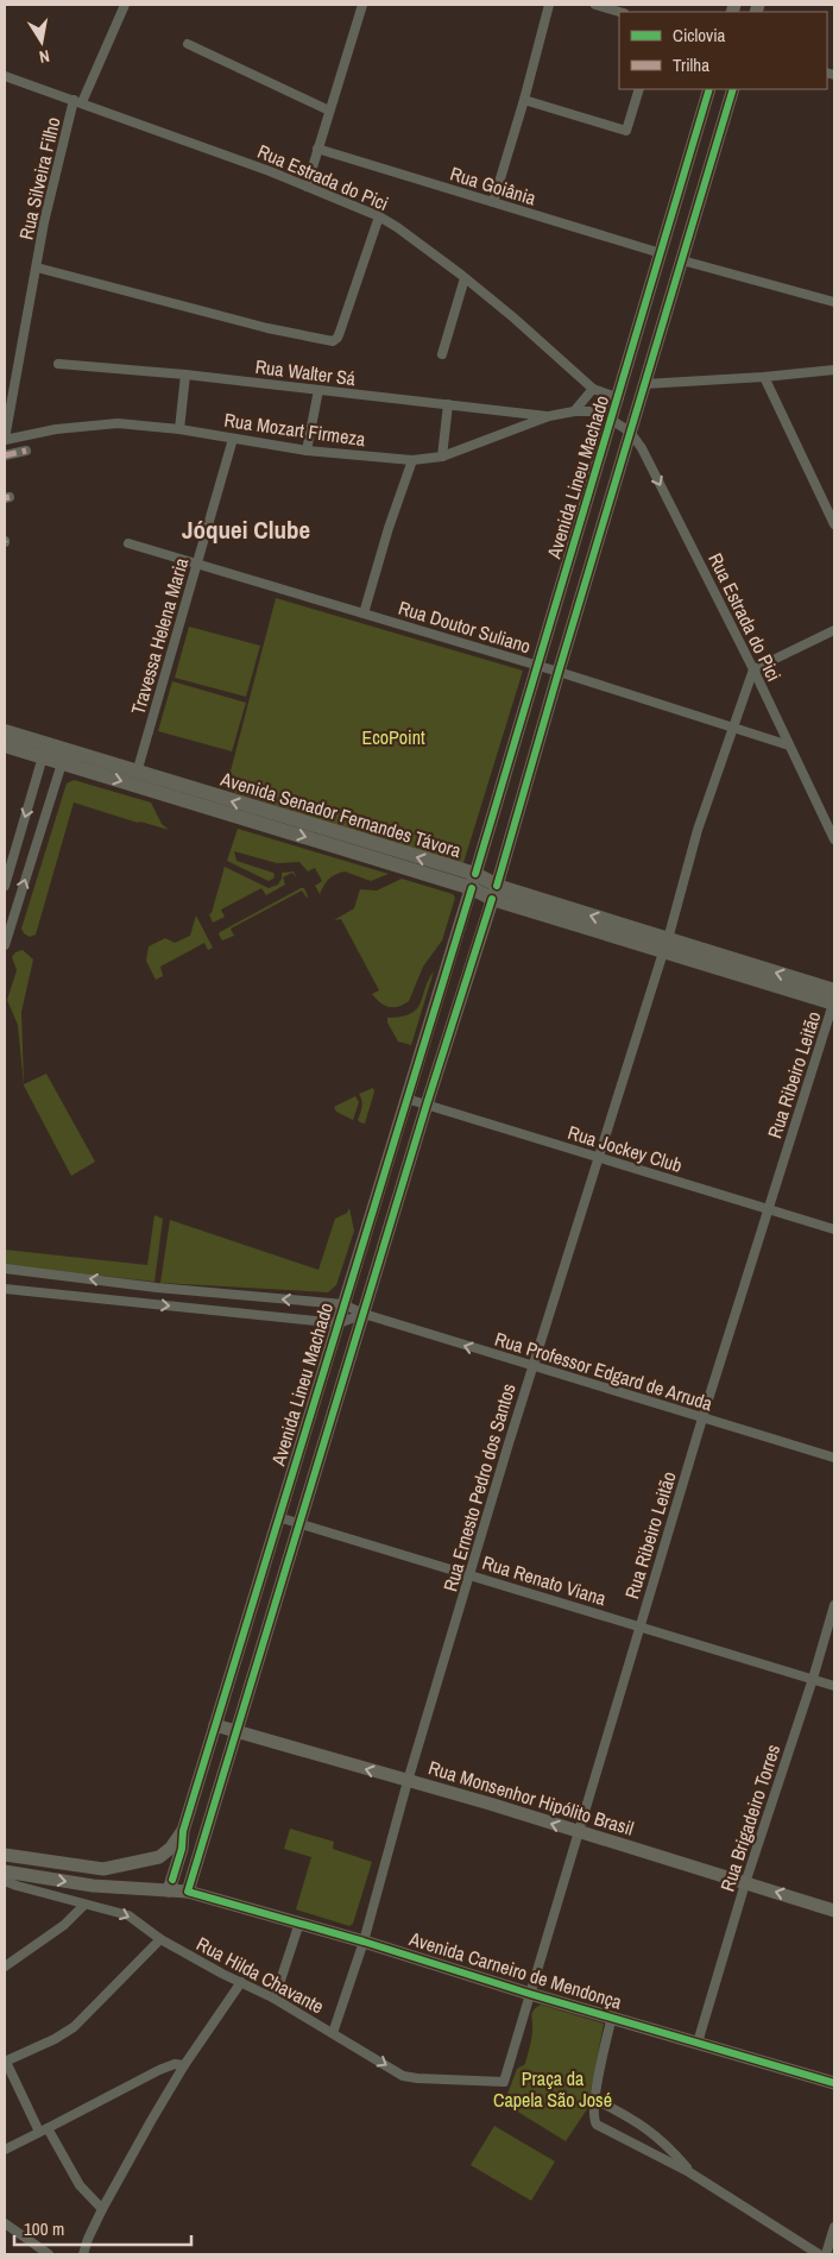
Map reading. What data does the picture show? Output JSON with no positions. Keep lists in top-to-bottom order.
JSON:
{
  "streets": {
    "main road": ["Avenida Senador Fernandes Távora"],
    "street": [
      "Rua Estrada do Pici",
      "Rua Silveira Filho",
      "Rua Goiânia",
      "Rua Walter Sá",
      "Rua Mozart Firmeza",
      "Avenida Lineu Machado",
      "Rua Doutor Suliano",
      "Travessa Helena Maria",
      "Rua Ribeiro Leitão",
      "Rua Jockey Club",
      "Rua Professor Edgard de Arruda",
      "Rua Ernesto Pedro dos Santos",
      "Rua Renato Viana",
      "Rua Monsenhor Hipólito Brasil",
      "Rua Brigadeiro Torres",
      "Avenida Carneiro de Mendonça",
      "Rua Hilda Chavante"
    ]
  },
  "crossings": [
    ["Rua Estrada do Pici", "Rua Silveira Filho"],
    ["Rua Estrada do Pici", "Rua Mozart Firmeza"],
    ["Rua Estrada do Pici", "Avenida Lineu Machado"],
    ["Rua Estrada do Pici", "Rua Doutor Suliano"],
    ["Rua Estrada do Pici", "Rua Ernesto Pedro dos Santos"],
    ["Rua Silveira Filho", "Rua Mozart Firmeza"],
    ["Rua Goiânia", "Avenida Lineu Machado"],
    ["Rua Walter Sá", "Rua Mozart Firmeza"],
    ["Rua Mozart Firmeza", "Avenida Lineu Machado"],
    ["Rua Mozart Firmeza", "Travessa Helena Maria"],
    ["Avenida Lineu Machado", "Rua Doutor Suliano"],
    ["Avenida Lineu Machado", "Avenida Senador Fernandes Távora"],
    ["Avenida Lineu Machado", "Rua Jockey Club"],
    ["Avenida Lineu Machado", "Rua Professor Edgard de Arruda"],
    ["Avenida Lineu Machado", "Rua Renato Viana"],
    ["Avenida Lineu Machado", "Rua Monsenhor Hipólito Brasil"],
    ["Avenida Lineu Machado", "Avenida Carneiro de Mendonça"],
    ["Rua Doutor Suliano", "Travessa Helena Maria"],
    ["Rua Doutor Suliano", "Rua Ernesto Pedro dos Santos"],
    ["Travessa Helena Maria", "Avenida Senador Fernandes Távora"],
    ["Avenida Senador Fernandes Távora", "Rua Ribeiro Leitão"],
    ["Avenida Senador Fernandes Távora", "Rua Ernesto Pedro dos Santos"],
    ["Rua Ribeiro Leitão", "Rua Jockey Club"],
    ["Rua Ribeiro Leitão", "Rua Professor Edgard de Arruda"],
    ["Rua Ribeiro Leitão", "Rua Renato Viana"],
    ["Rua Ribeiro Leitão", "Rua Monsenhor Hipólito Brasil"],
    ["Rua Ribeiro Leitão", "Avenida Carneiro de Mendonça"],
    ["Rua Ribeiro Leitão", "Rua Hilda Chavante"],
    ["Rua Jockey Club", "Rua Ernesto Pedro dos Santos"],
    ["Rua Professor Edgard de Arruda", "Rua Ernesto Pedro dos Santos"],
    ["Rua Ernesto Pedro dos Santos", "Rua Renato Viana"],
    ["Rua Ernesto Pedro dos Santos", "Rua Monsenhor Hipólito Brasil"],
    ["Rua Ernesto Pedro dos Santos", "Avenida Carneiro de Mendonça"],
    ["Rua Ernesto Pedro dos Santos", "Rua Hilda Chavante"],
    ["Rua Renato Viana", "Rua Brigadeiro Torres"],
    ["Rua Monsenhor Hipólito Brasil", "Rua Brigadeiro Torres"],
    ["Rua Brigadeiro Torres", "Avenida Carneiro de Mendonça"]
  ],
  "one_way": ["Rua Monsenhor Hipólito Brasil", "Rua Hilda Chavante"],
  "districts": ["Jóquei Clube"],
  "parks": ["EcoPoint", "Praça da Capela São José"],
  "legend": ["Ciclovia", "Trilha"],
  "scale_bar": "100 m",
  "north": "bottom"
}
